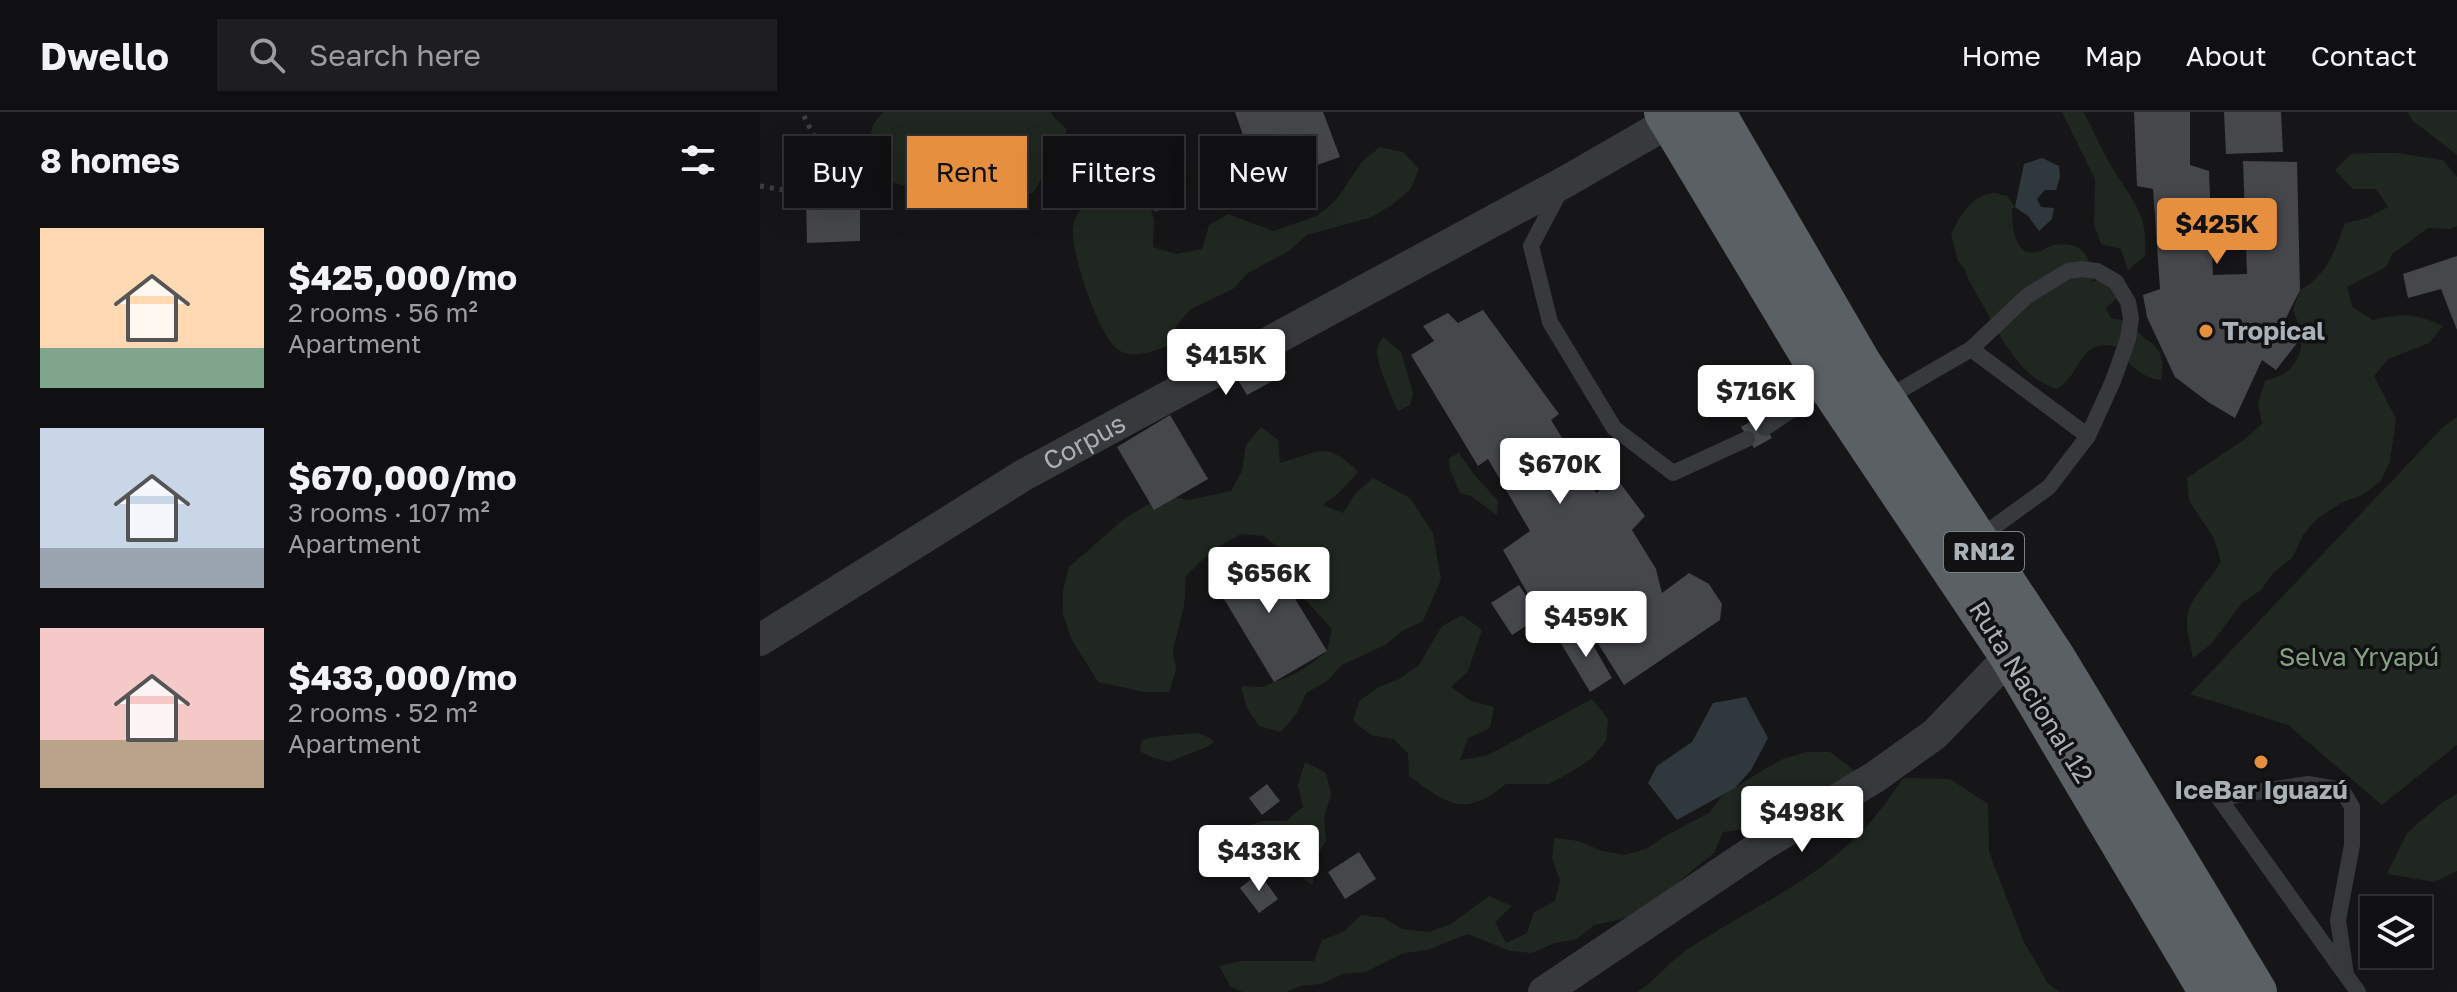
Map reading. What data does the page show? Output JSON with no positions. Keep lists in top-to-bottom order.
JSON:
{
  "streets": {
    "highway": ["RN12", "Ruta Nacional 12"],
    "street": ["Corpus"]
  },
  "crossings": [
    ["Corpus", "Ruta Nacional 12"]
  ],
  "parks": ["Selva Yryapú"],
  "places": ["Tropical", "IceBar Iguazú"],
  "page": {
    "header": "Dwello",
    "search": "Search here",
    "nav": [
      "Home",
      "Map",
      "About",
      "Contact"
    ],
    "heading": "8 homes",
    "chip": [
      "Buy",
      "Rent",
      "Filters",
      "New"
    ],
    "price": [
      "$425K",
      "$415K",
      "$716K",
      "$670K",
      "$656K",
      "$459K",
      "$498K",
      "$433K"
    ],
    "list": [
      {
        "name": "$425,000/mo",
        "note": "2 rooms · 56 m² · Apartment"
      },
      {
        "name": "$670,000/mo",
        "note": "3 rooms · 107 m² · Apartment"
      },
      {
        "name": "$433,000/mo",
        "note": "2 rooms · 52 m² · Apartment"
      }
    ]
  }
}
